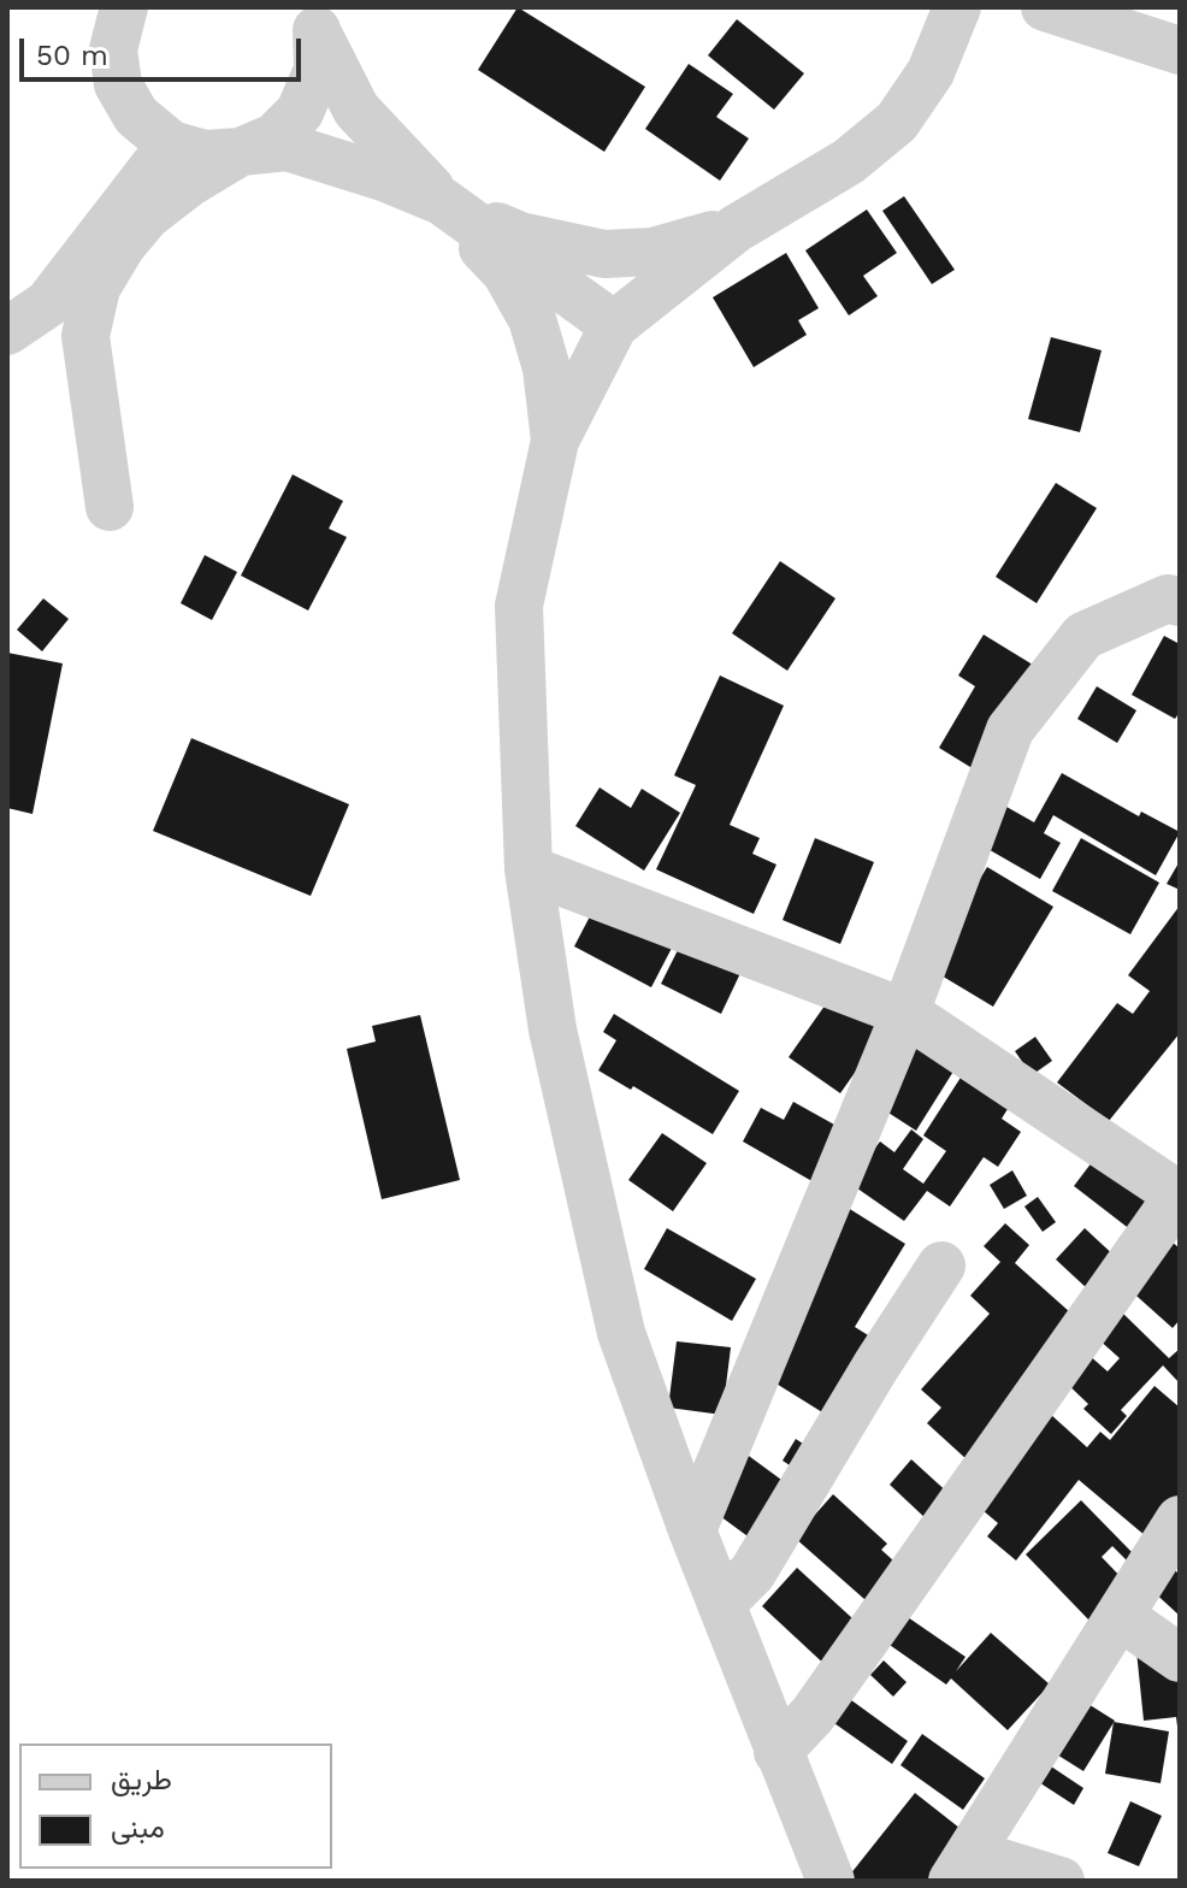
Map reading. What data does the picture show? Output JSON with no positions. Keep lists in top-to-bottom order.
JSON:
{
  "legend": ["طريق", "مبنى"],
  "scale_bar": "50 m"
}
